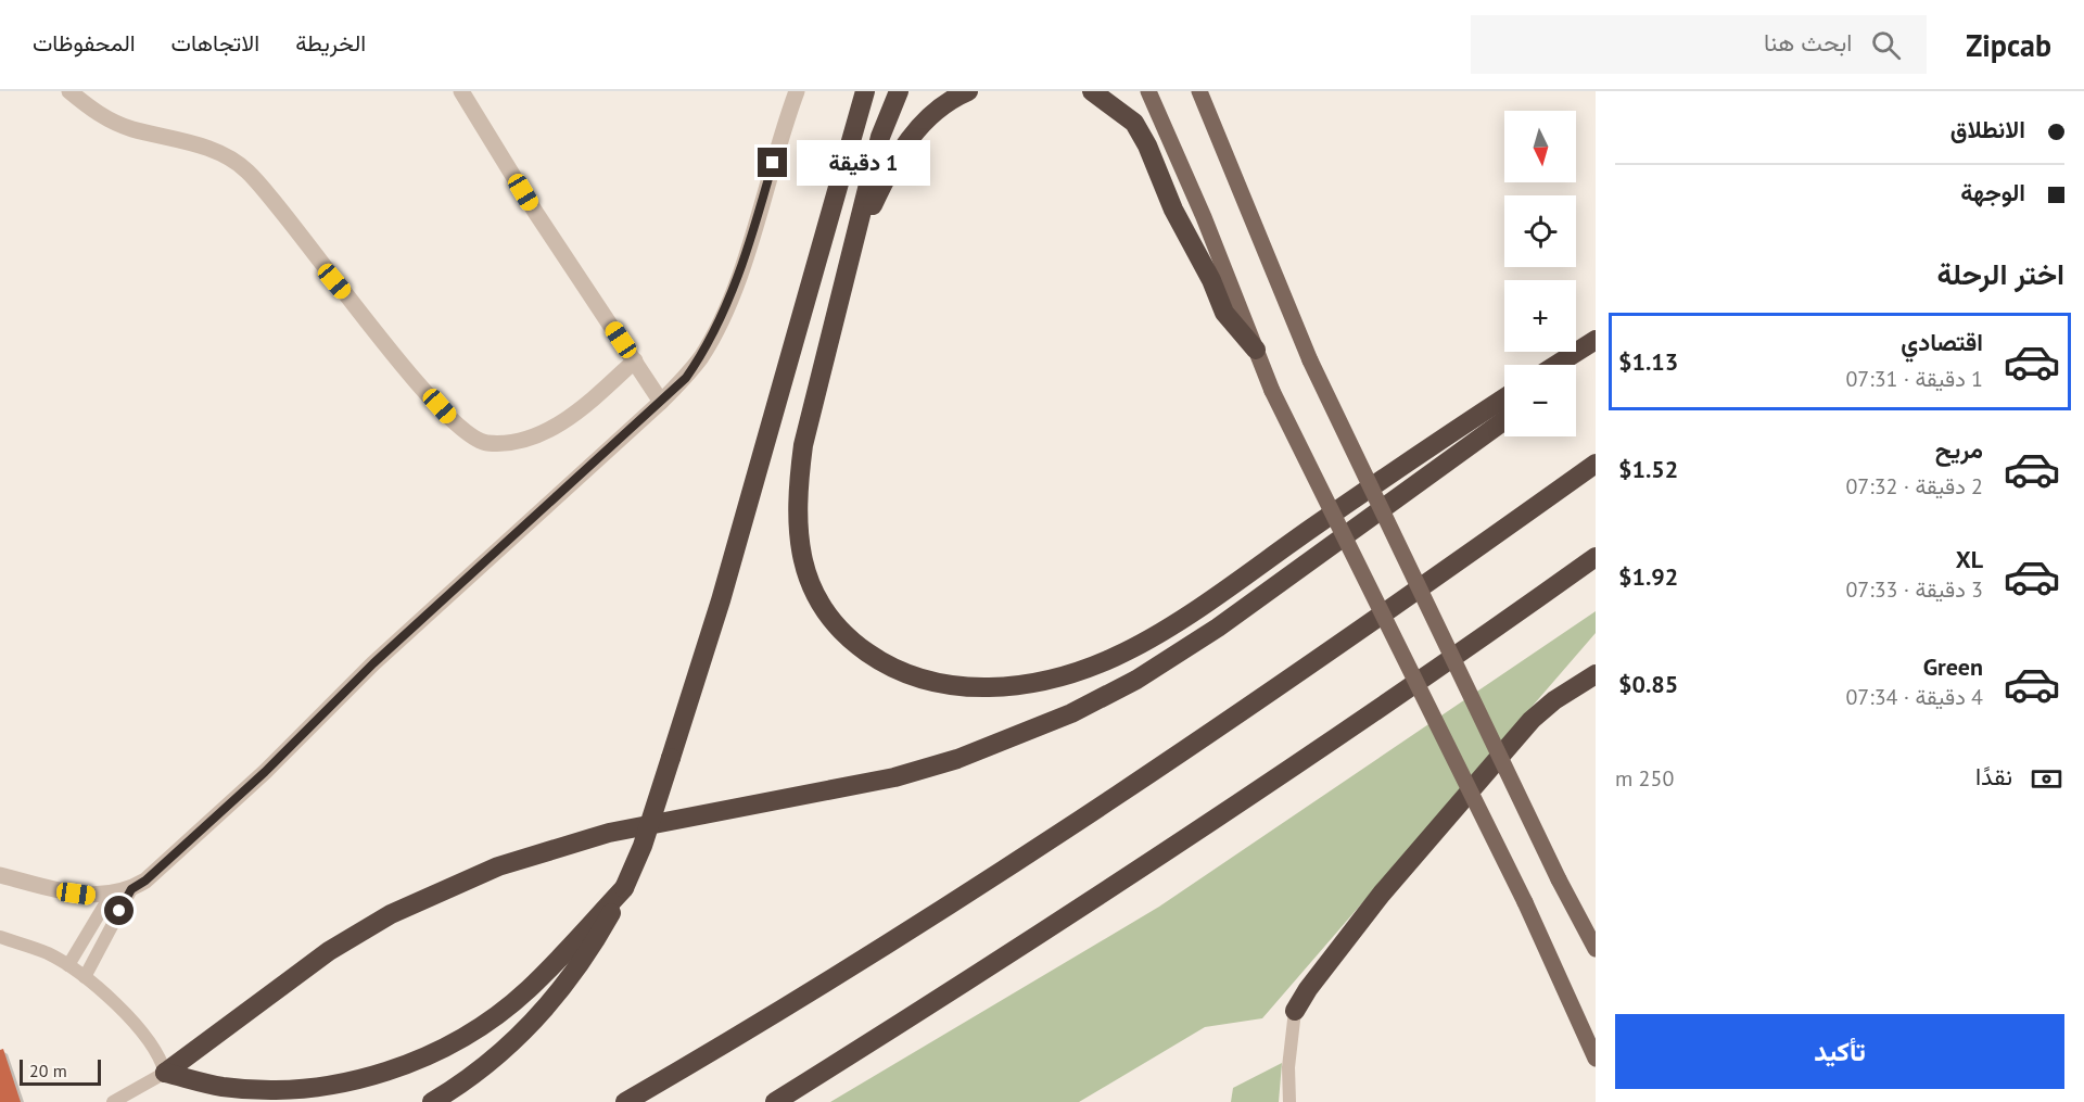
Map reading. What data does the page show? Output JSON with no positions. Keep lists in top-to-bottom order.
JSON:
{
  "scale_bar": "20 m",
  "north": "bottom",
  "page": {
    "header": "Zipcab",
    "search": "ابحث هنا",
    "nav": ["الخريطة", "الاتجاهات", "المحفوظات"],
    "banner": ["الانطلاق", "الوجهة"],
    "map_buttons": ["+", "−"],
    "bubble": "1 دقيقة",
    "heading": "اختر الرحلة",
    "list": [
      {
        "name": "اقتصادي",
        "note": "1 دقيقة · 07:31",
        "value": "$1.13"
      },
      {
        "name": "مريح",
        "note": "2 دقيقة · 07:32",
        "value": "$1.52"
      },
      {
        "name": "XL",
        "note": "3 دقيقة · 07:33",
        "value": "$1.92"
      },
      {
        "name": "Green",
        "note": "4 دقيقة · 07:34",
        "value": "$0.85"
      }
    ],
    "pay": ["نقدًا", "250 m"],
    "buttons": "تأكيد",
    "scale": "20 m"
  }
}
